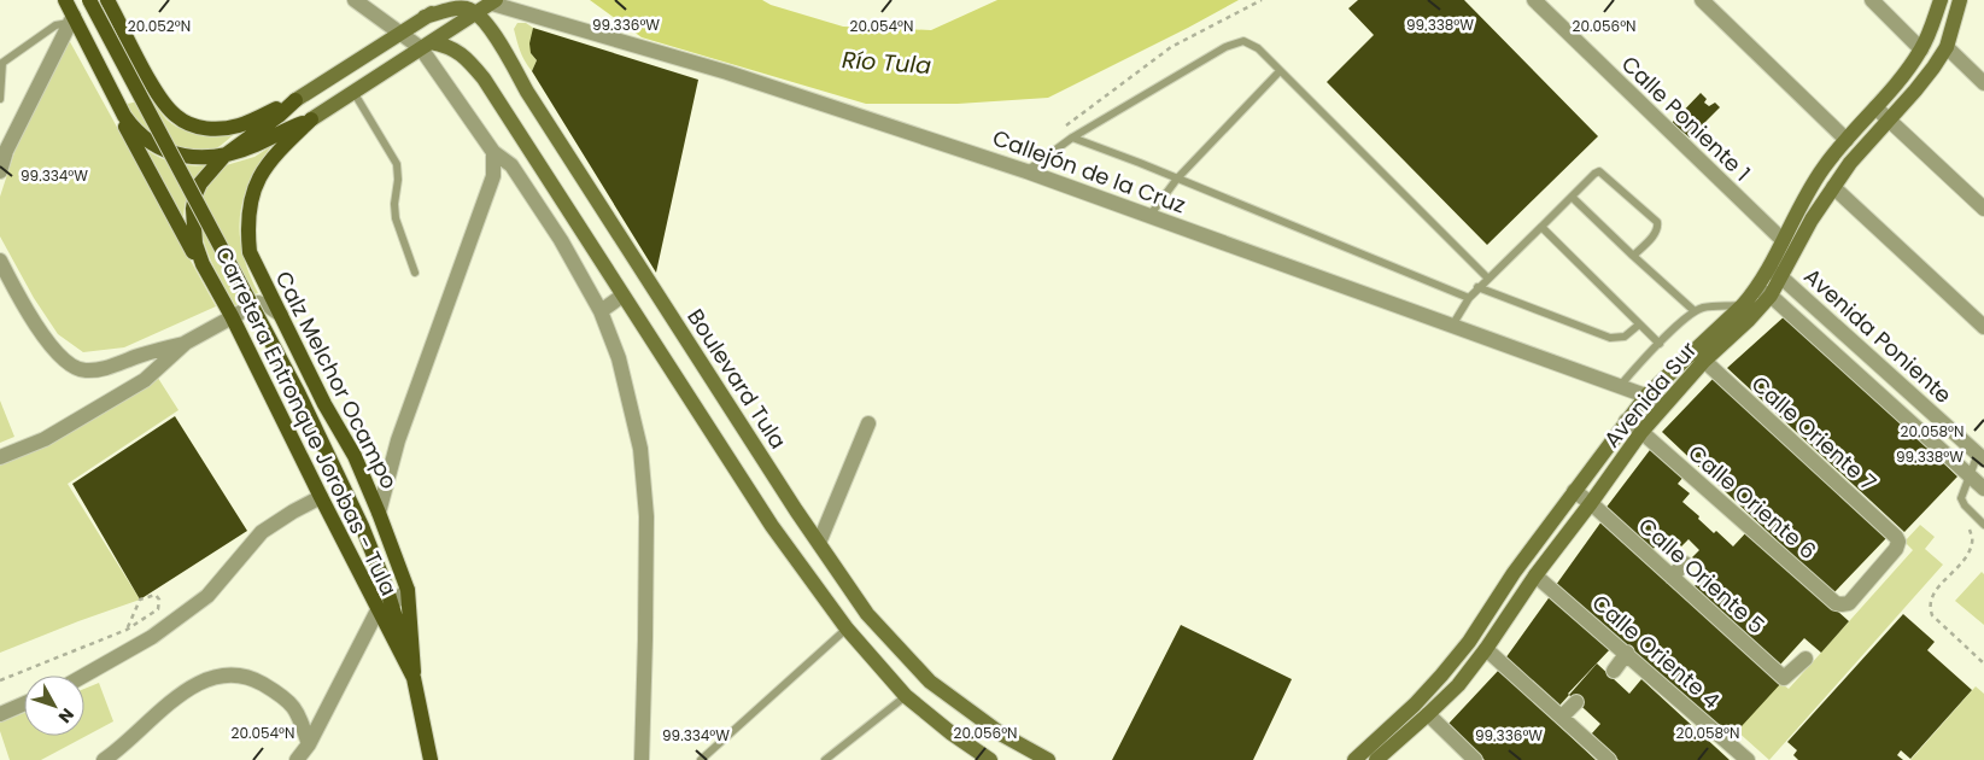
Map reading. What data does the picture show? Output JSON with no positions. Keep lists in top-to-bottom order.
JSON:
{
  "streets": {
    "main road": [
      "Boulevard Tula",
      "Calz Melchor Ocampo",
      "Avenida Sur",
      "Carretera Entronque Jorobas - Tula"
    ],
    "street": [
      "Calle Poniente 1",
      "Callejón de la Cruz",
      "Avenida Poniente",
      "Calle Oriente 7",
      "Calle Oriente 6",
      "Calle Oriente 5",
      "Calle Oriente 4"
    ]
  },
  "crossings": [
    ["Calle Poniente 1", "Avenida Sur"],
    ["Callejón de la Cruz", "Avenida Sur"],
    ["Avenida Poniente", "Avenida Sur"],
    ["Calz Melchor Ocampo", "Carretera Entronque Jorobas - Tula"],
    ["Avenida Sur", "Calle Oriente 7"],
    ["Avenida Sur", "Calle Oriente 6"],
    ["Avenida Sur", "Calle Oriente 5"],
    ["Avenida Sur", "Calle Oriente 4"],
    ["Calle Oriente 7", "Calle Oriente 6"]
  ],
  "water": ["Río Tula"],
  "north": "bottom right",
  "coordinates": [
    "99.336°W",
    "99.338°W",
    "20.052°N",
    "20.054°N",
    "20.056°N",
    "99.334°W",
    "20.058°N"
  ]
}
